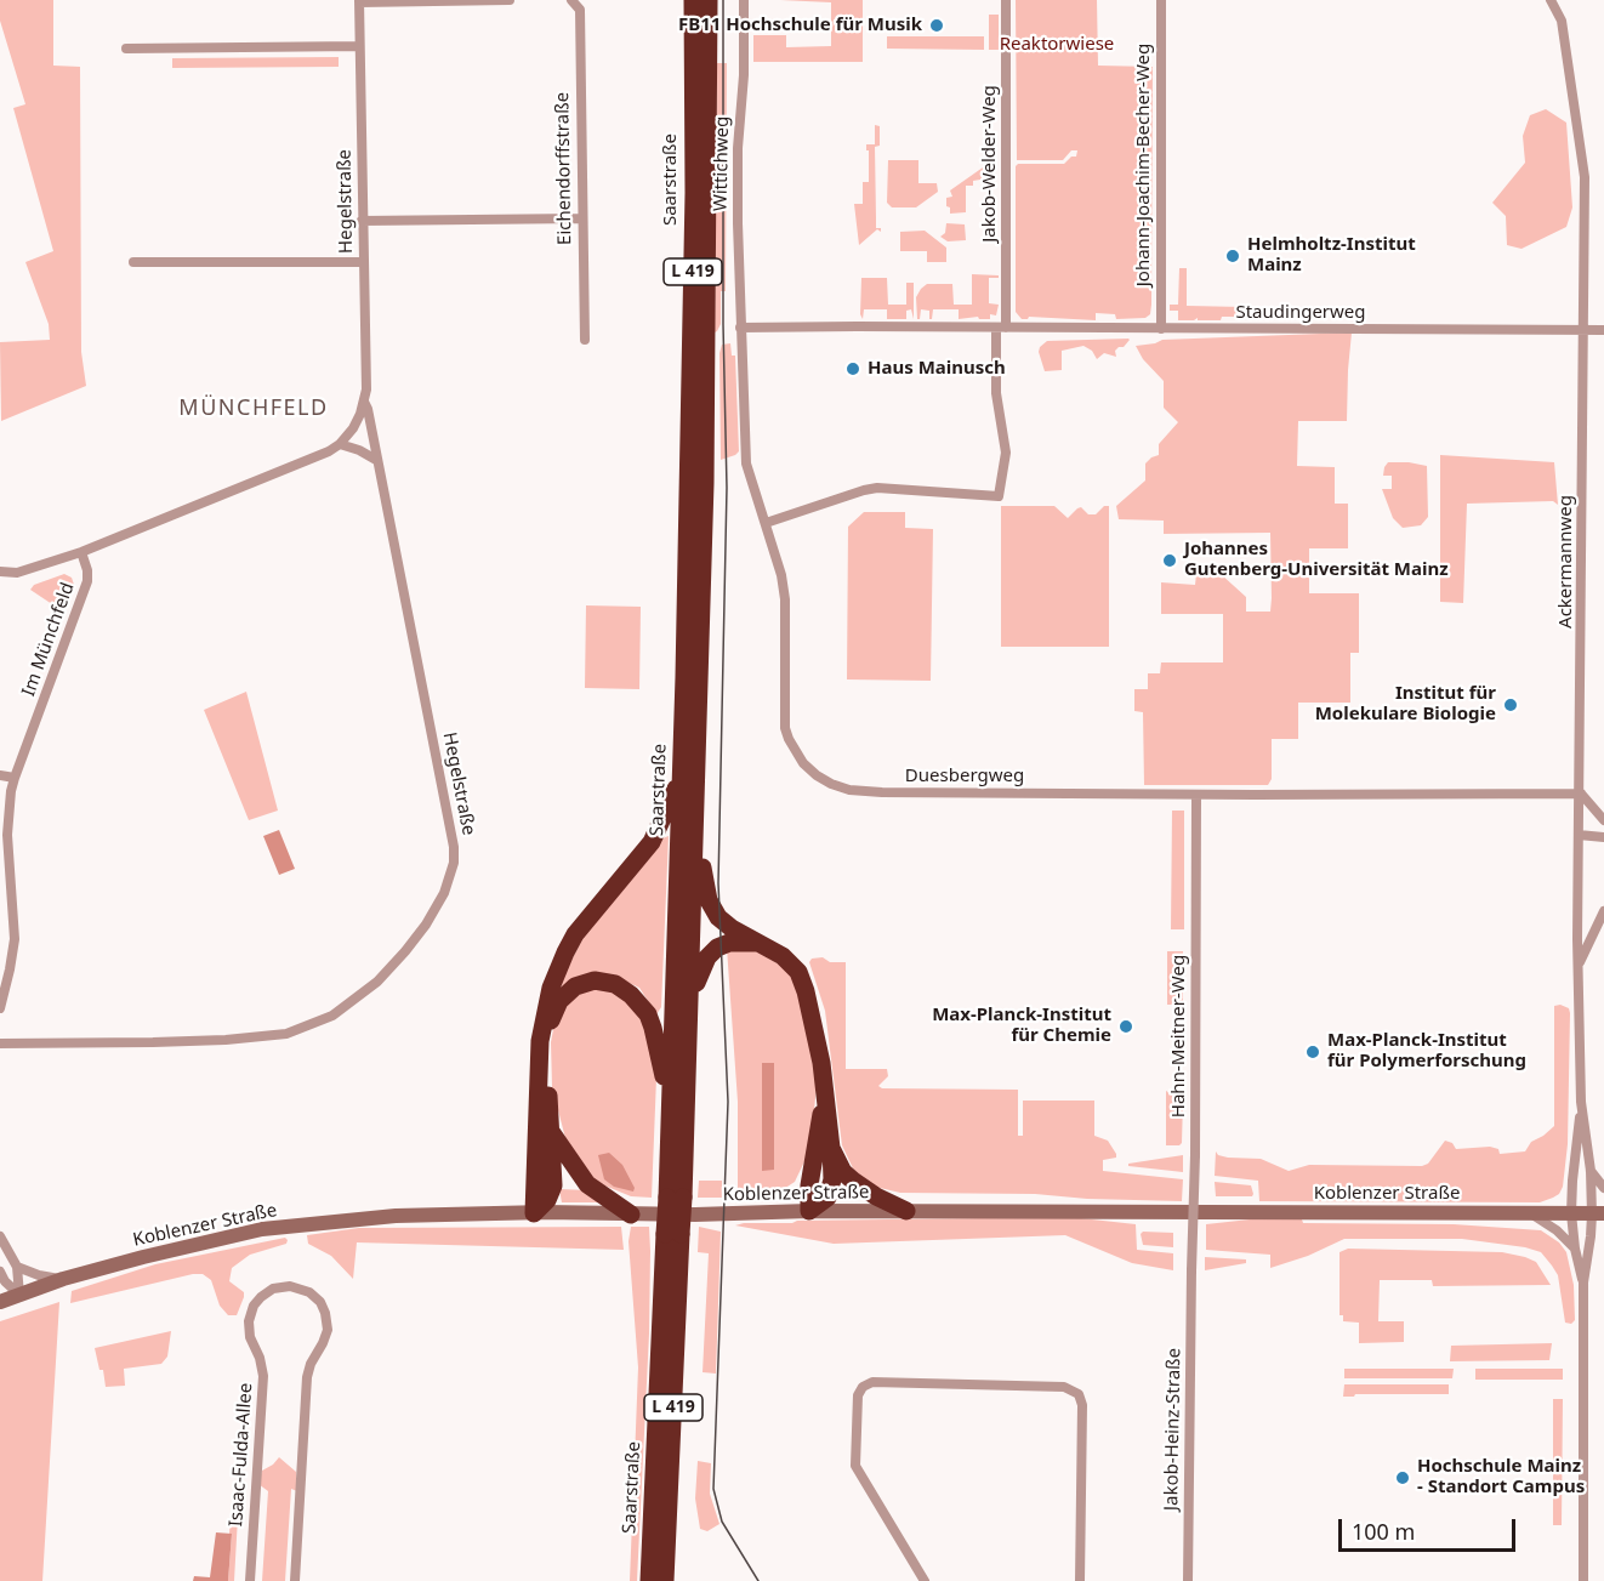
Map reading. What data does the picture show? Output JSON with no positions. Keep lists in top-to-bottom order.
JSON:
{
  "streets": {
    "highway": ["Saarstraße", "L 419"],
    "main road": ["Koblenzer Straße"],
    "street": [
      "Wittichweg",
      "Jakob-Welder-Weg",
      "Johann-Joachim-Becher-Weg",
      "Eichendorffstraße",
      "Hegelstraße",
      "Staudingerweg",
      "Ackermannweg",
      "Im Münchfeld",
      "Duesbergweg",
      "Hahn-Meitner-Weg",
      "Jakob-Heinz-Straße",
      "Isaac-Fulda-Allee"
    ]
  },
  "crossings": [
    ["Wittichweg", "Staudingerweg"],
    ["Wittichweg", "Duesbergweg"],
    ["Jakob-Welder-Weg", "Staudingerweg"],
    ["Johann-Joachim-Becher-Weg", "Staudingerweg"],
    ["Staudingerweg", "Ackermannweg"],
    ["Staudingerweg", "Duesbergweg"],
    ["Ackermannweg", "Duesbergweg"],
    ["Ackermannweg", "Koblenzer Straße"],
    ["Duesbergweg", "Hahn-Meitner-Weg"],
    ["Hahn-Meitner-Weg", "Jakob-Heinz-Straße"]
  ],
  "districts": ["MÜNCHFELD"],
  "parks": ["Reaktorwiese"],
  "places": [
    "FB11 Hochschule für Musik",
    "Helmholtz-Institut Mainz",
    "Haus Mainusch",
    "Johannes Gutenberg-Universität Mainz",
    "Institut für Molekulare Biologie",
    "Max-Planck-Institut für Chemie",
    "Max-Planck-Institut für Polymerforschung",
    "Hochschule Mainz - Standort Campus"
  ],
  "scale_bar": "100 m"
}
